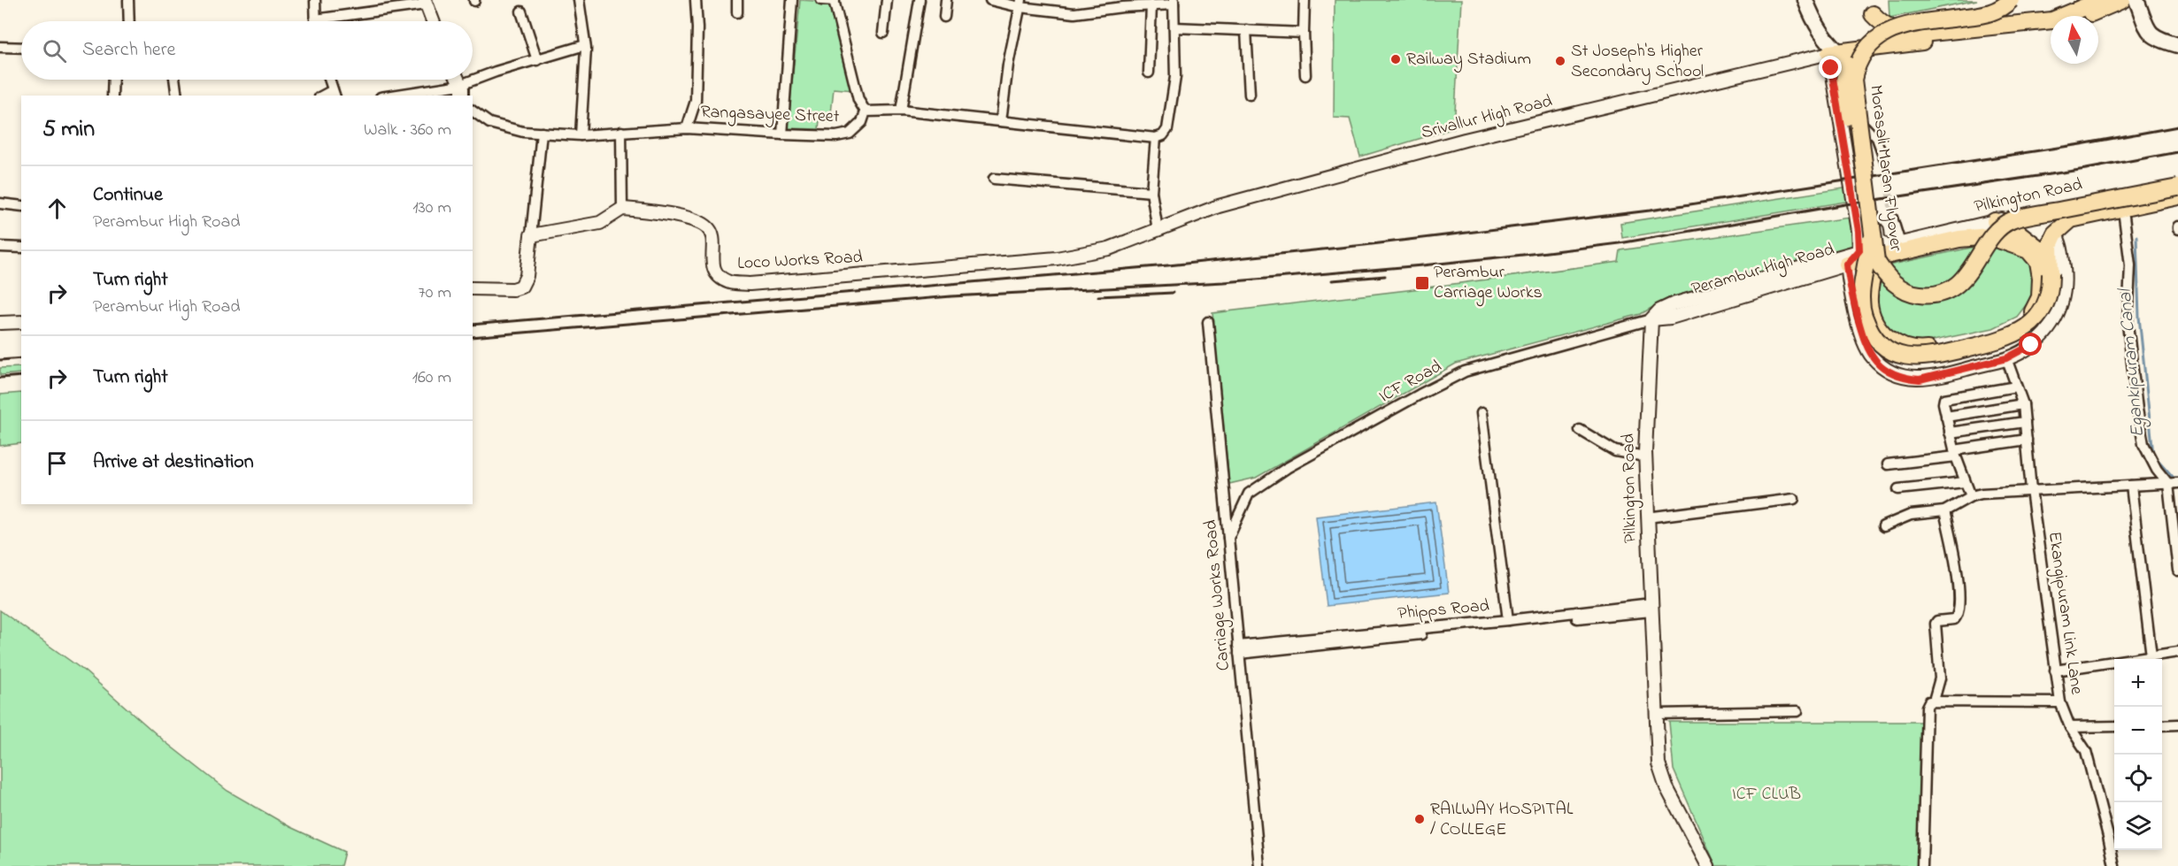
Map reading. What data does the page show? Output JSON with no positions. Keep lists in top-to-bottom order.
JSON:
{
  "streets": {
    "main road": ["Morasali Maran Flyover"],
    "street": [
      "Rangasayee Street",
      "Srivallur High Road",
      "Pilkington Road",
      "Loco Works Road",
      "Perambur High Road",
      "ICF Road",
      "Carriage Works Road",
      "Phipps Road",
      "Ekangipuram Link Lane"
    ]
  },
  "crossings": [
    ["Srivallur High Road", "Loco Works Road"],
    ["Morasali Maran Flyover", "Pilkington Road"],
    ["Morasali Maran Flyover", "Perambur High Road"],
    ["Pilkington Road", "Perambur High Road"],
    ["Pilkington Road", "ICF Road"],
    ["Pilkington Road", "Phipps Road"],
    ["Perambur High Road", "ICF Road"],
    ["Perambur High Road", "Ekangipuram Link Lane"],
    ["ICF Road", "Carriage Works Road"],
    ["Carriage Works Road", "Phipps Road"]
  ],
  "water": ["Egankipuram Canal"],
  "parks": ["ICF CLUB"],
  "places": {
    "other": ["Railway Stadium", "St Joseph's Higher Secondary School", "RAILWAY HOSPITAL / COLLEGE"],
    "transit": ["Perambur Carriage Works"]
  },
  "north": "top",
  "page": {
    "search": "Search here",
    "heading": ["5 min", "Walk · 360 m"],
    "list": [
      ["Continue", "Perambur High Road", "130 m"],
      ["Turn right", "Perambur High Road", "70 m"],
      ["Turn right", "160 m"],
      "Arrive at destination"
    ],
    "map_buttons": ["+", "−"]
  }
}
